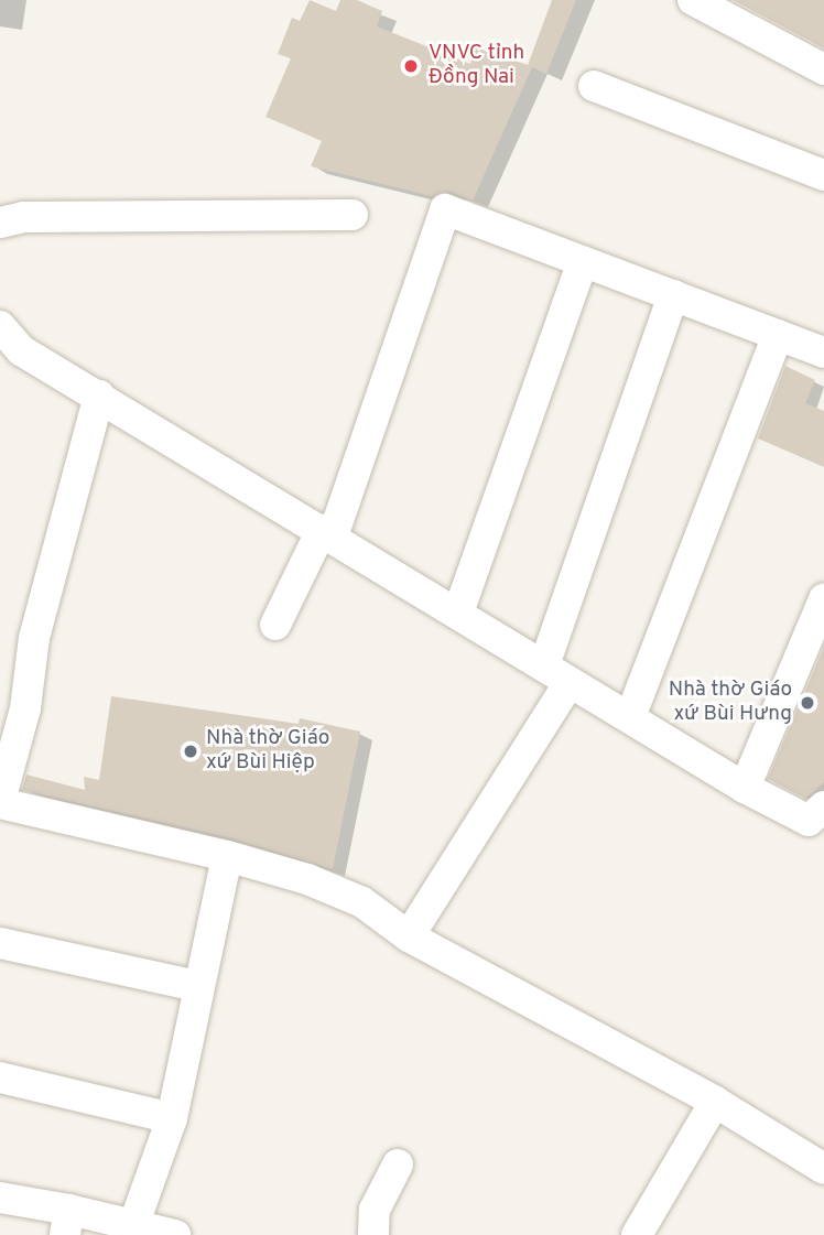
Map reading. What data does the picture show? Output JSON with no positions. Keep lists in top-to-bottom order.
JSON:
{
  "places": ["VNVC tỉnh Đồng Nai", "Nhà thờ Giáo xứ Bùi Hưng", "Nhà thờ Giáo xứ Bùi Hiệp"]
}
